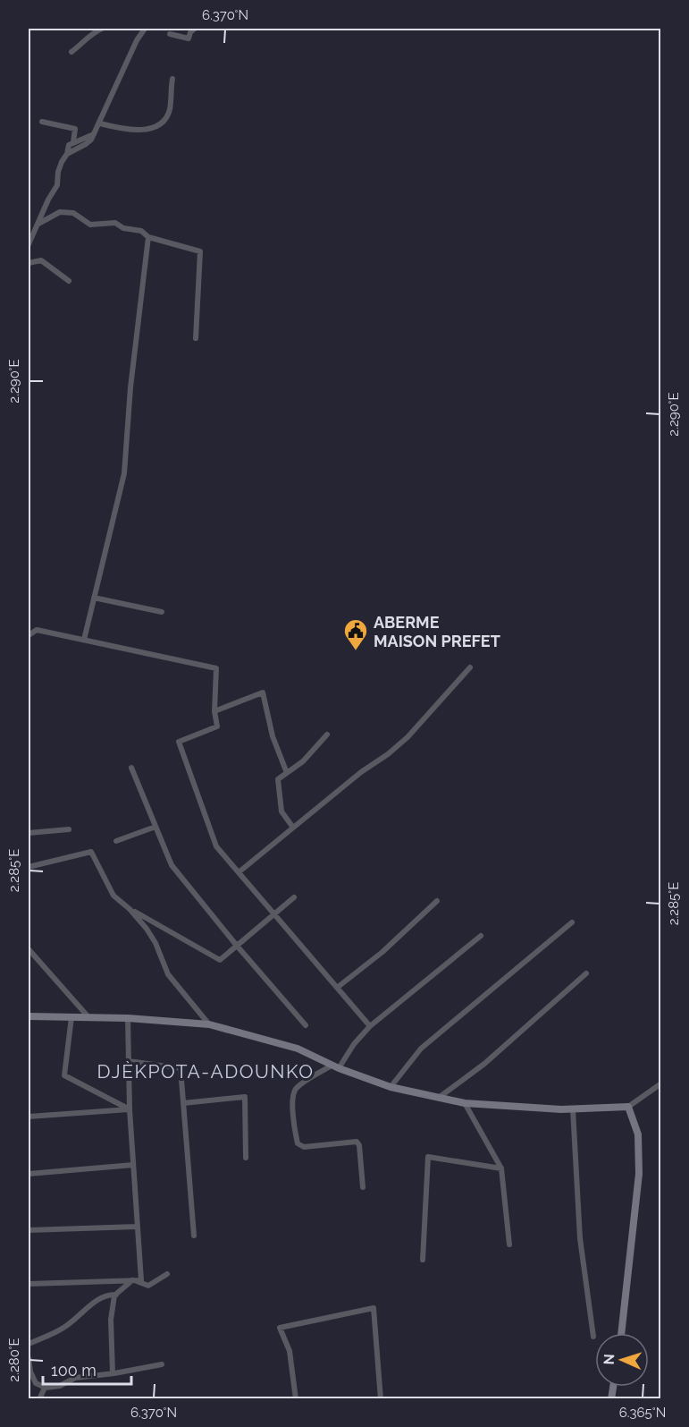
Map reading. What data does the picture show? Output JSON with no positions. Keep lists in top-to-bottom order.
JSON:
{
  "districts": ["DJÈKPOTA-ADOUNKO"],
  "places": {
    "public building": ["ABERME MAISON PREFET"]
  },
  "scale_bar": "100 m",
  "north": "left",
  "coordinates": [
    "6.370°N",
    "2.290°E",
    "2.285°E",
    "2.280°E",
    "6.365°N"
  ]
}
